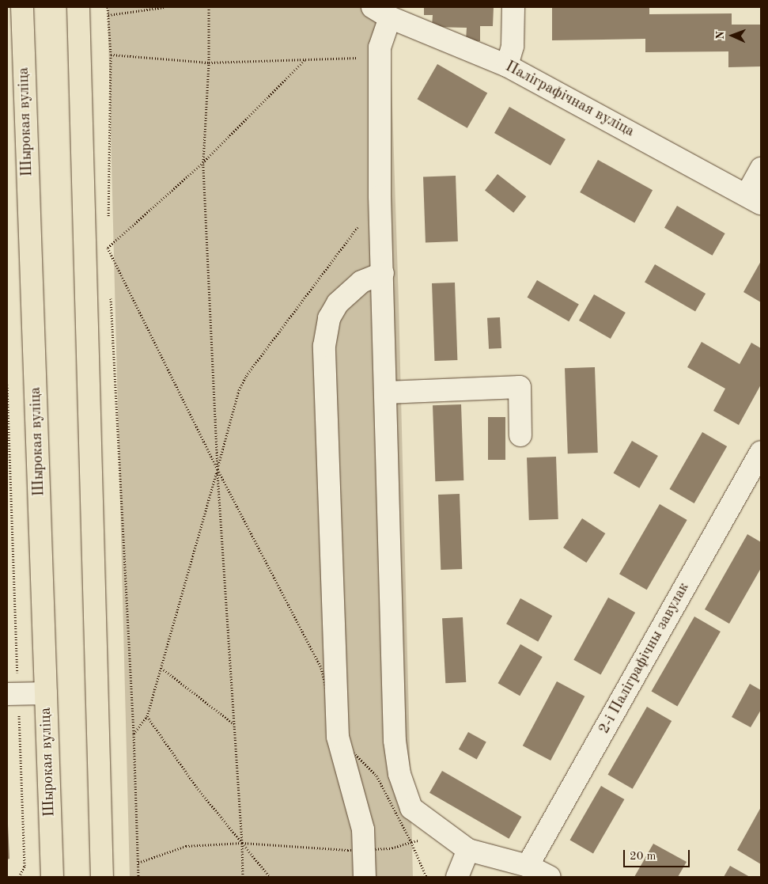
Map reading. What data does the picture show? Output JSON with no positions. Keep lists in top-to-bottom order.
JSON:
{
  "streets": {
    "main road": ["Шырокая вуліца"],
    "street": ["Паліграфічная вуліца", "2-і Паліграфічны завулак"]
  },
  "scale_bar": "20 m",
  "north": "left"
}
